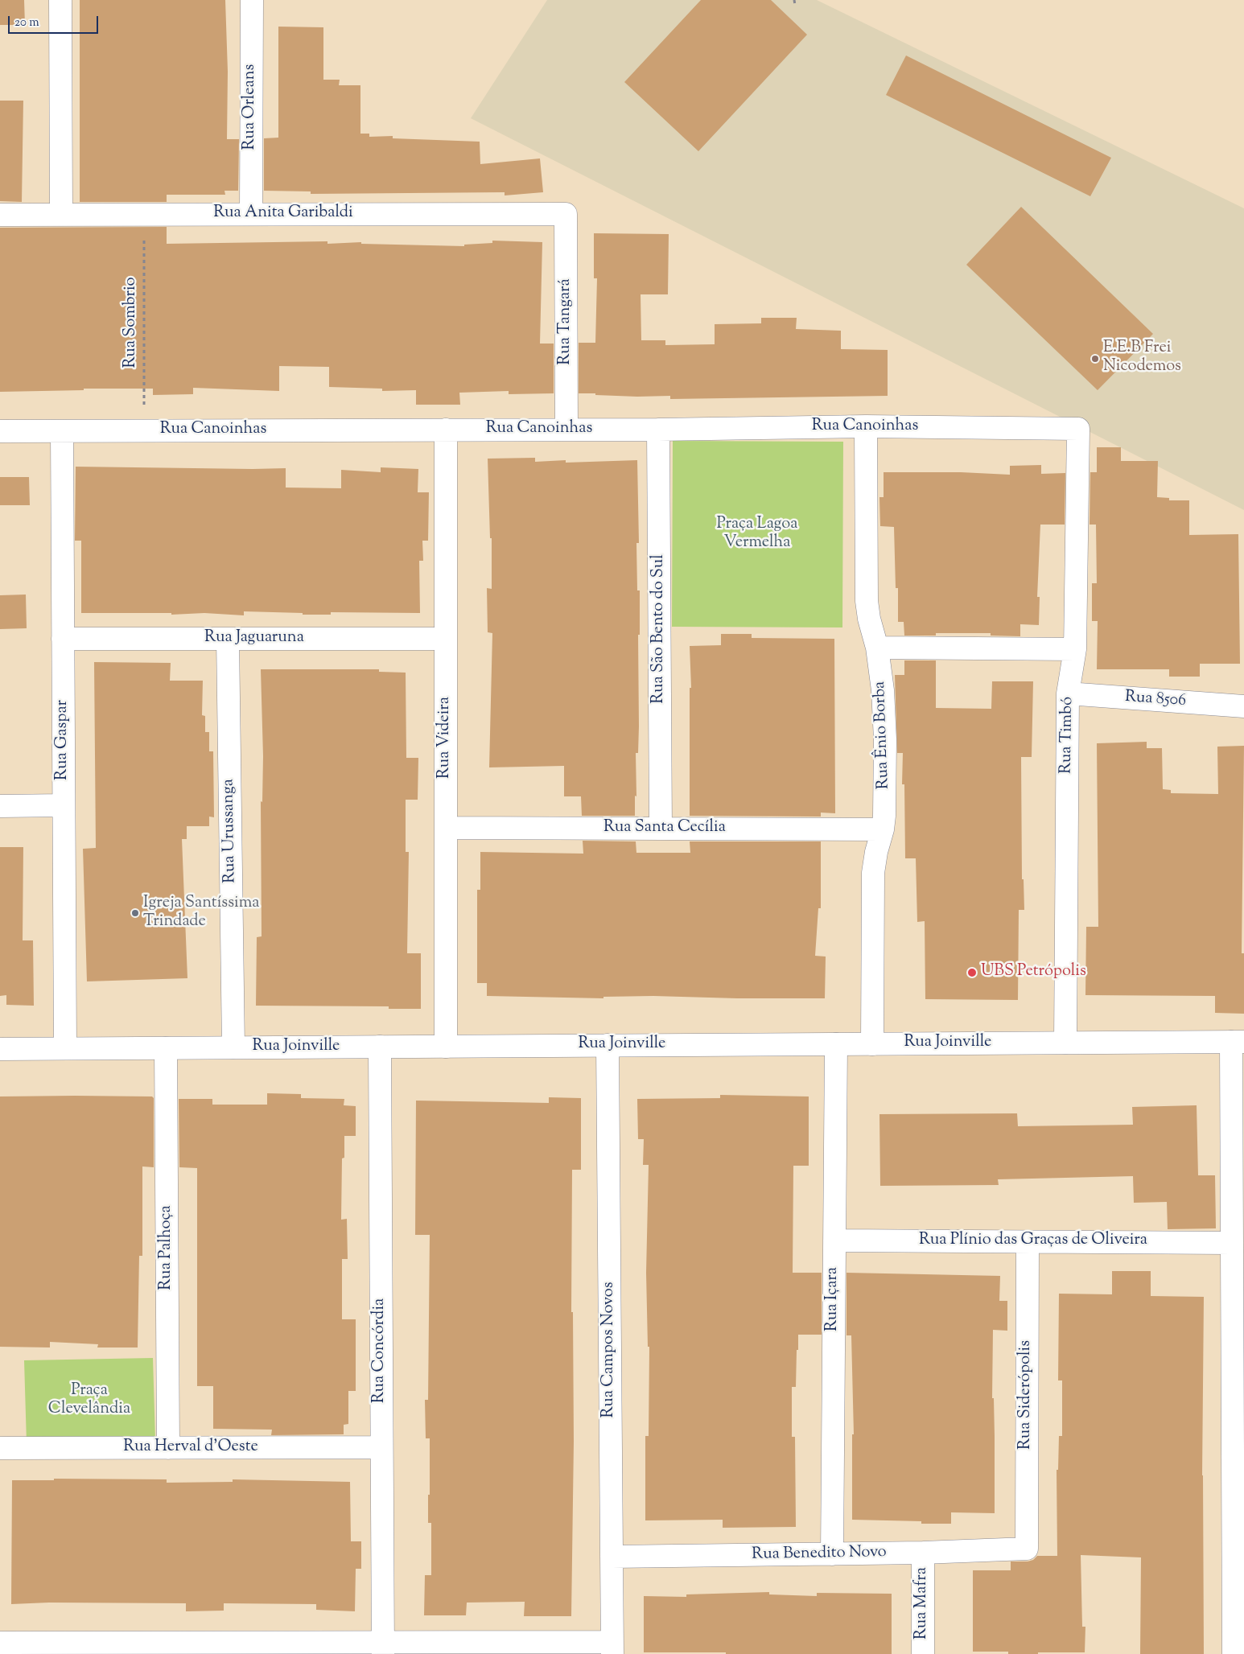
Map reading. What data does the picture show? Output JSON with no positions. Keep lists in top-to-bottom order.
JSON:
{
  "streets": {
    "street": [
      "Rua Orleans",
      "Rua Anita Garibaldi",
      "Rua Tangará",
      "Rua Canoinhas",
      "Rua São Bento do Sul",
      "Rua Jaguaruna",
      "Rua 8506",
      "Rua Ênio Borba",
      "Rua Timbó",
      "Rua Videira",
      "Rua Gaspar",
      "Rua Santa Cecília",
      "Rua Urussanga",
      "Rua Joinville",
      "Rua Plínio das Graças de Oliveira",
      "Rua Palhoça",
      "Rua Içara",
      "Rua Campos Novos",
      "Rua Concórdia",
      "Rua Siderópolis",
      "Rua Herval d'Oeste",
      "Rua Benedito Novo",
      "Rua Mafra"
    ],
    "path": ["Rua Sombrio"]
  },
  "crossings": [
    ["Rua Orleans", "Rua Anita Garibaldi"],
    ["Rua Anita Garibaldi", "Rua Tangará"],
    ["Rua Anita Garibaldi", "Rua Sombrio"],
    ["Rua Tangará", "Rua Canoinhas"],
    ["Rua Sombrio", "Rua Canoinhas"],
    ["Rua Canoinhas", "Rua São Bento do Sul"],
    ["Rua Canoinhas", "Rua Ênio Borba"],
    ["Rua Canoinhas", "Rua Timbó"],
    ["Rua Canoinhas", "Rua Videira"],
    ["Rua Canoinhas", "Rua Gaspar"],
    ["Rua São Bento do Sul", "Rua Santa Cecília"],
    ["Rua Jaguaruna", "Rua Videira"],
    ["Rua Jaguaruna", "Rua Gaspar"],
    ["Rua Jaguaruna", "Rua Urussanga"],
    ["Rua 8506", "Rua Timbó"],
    ["Rua Ênio Borba", "Rua Santa Cecília"],
    ["Rua Ênio Borba", "Rua Joinville"],
    ["Rua Timbó", "Rua Joinville"],
    ["Rua Videira", "Rua Santa Cecília"],
    ["Rua Videira", "Rua Joinville"],
    ["Rua Gaspar", "Rua Joinville"],
    ["Rua Urussanga", "Rua Joinville"],
    ["Rua Joinville", "Rua Palhoça"],
    ["Rua Joinville", "Rua Içara"],
    ["Rua Joinville", "Rua Campos Novos"],
    ["Rua Joinville", "Rua Concórdia"],
    ["Rua Plínio das Graças de Oliveira", "Rua Içara"],
    ["Rua Plínio das Graças de Oliveira", "Rua Siderópolis"],
    ["Rua Palhoça", "Rua Herval d'Oeste"],
    ["Rua Içara", "Rua Benedito Novo"],
    ["Rua Campos Novos", "Rua Benedito Novo"],
    ["Rua Concórdia", "Rua Herval d'Oeste"],
    ["Rua Siderópolis", "Rua Benedito Novo"],
    ["Rua Benedito Novo", "Rua Mafra"]
  ],
  "parks": ["Praça Lagoa Vermelha", "Praça Clevelândia"],
  "places": ["E.E.B Frei Nicodemos", "Igreja Santíssima Trindade", "UBS Petrópolis"],
  "scale_bar": "20 m"
}
